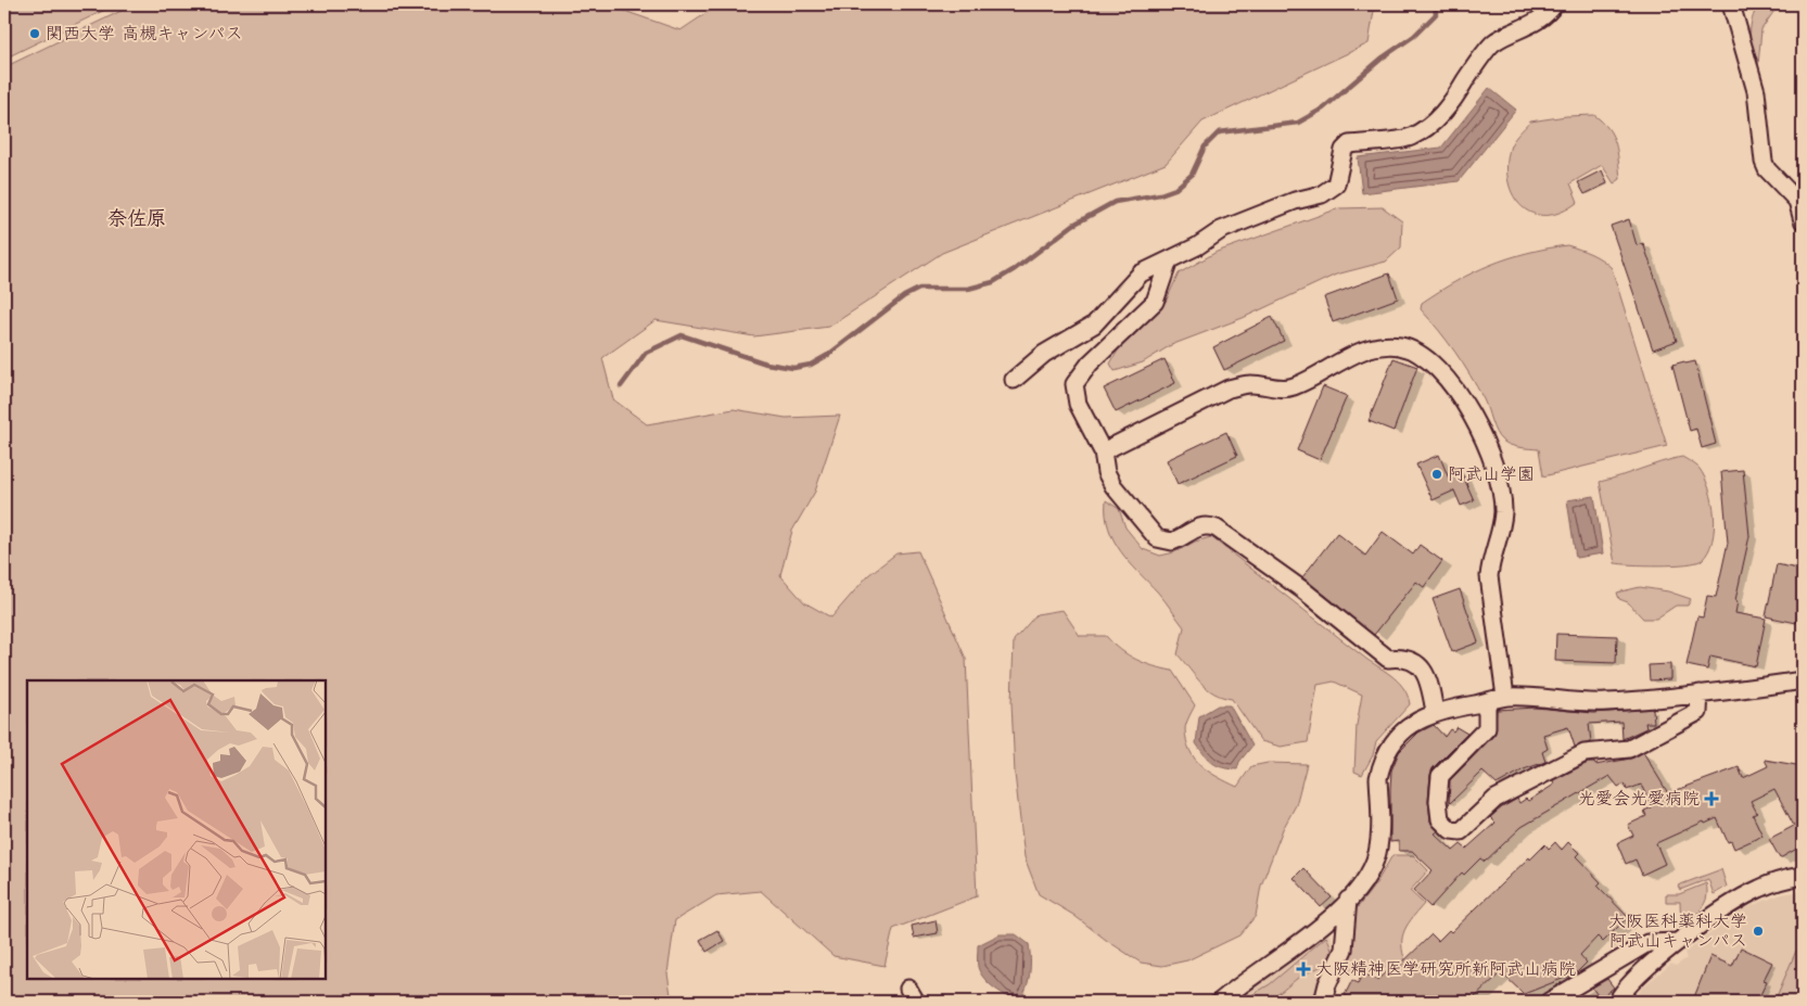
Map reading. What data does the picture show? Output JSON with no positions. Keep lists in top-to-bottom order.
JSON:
{
  "districts": ["奈佐原"],
  "places": {
    "other": ["関西大学 高槻キャンパス", "阿武山学園", "大阪医科薬科大学 阿武山キャンパス"],
    "health": ["光愛会光愛病院", "大阪精神医学研究所新阿武山病院"]
  }
}
